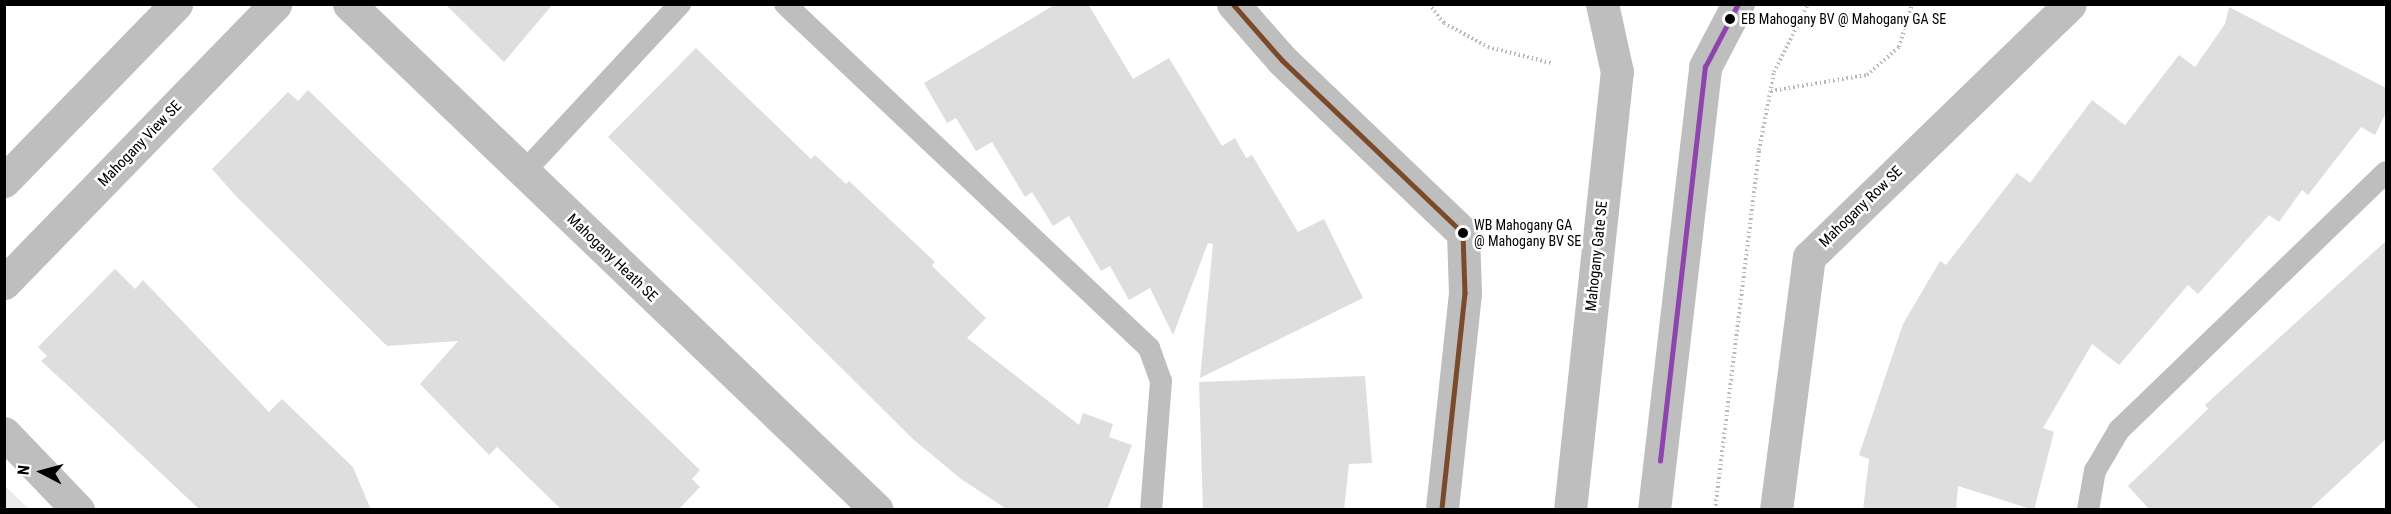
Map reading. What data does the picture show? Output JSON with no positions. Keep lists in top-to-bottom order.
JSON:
{
  "streets": {
    "street": [
      "Mahogany View SE",
      "Mahogany Row SE",
      "Mahogany Gate SE",
      "Mahogany Heath SE"
    ]
  },
  "places": ["EB Mahogany BV @ Mahogany GA SE", "WB Mahogany GA @ Mahogany BV SE"],
  "north": "left"
}
